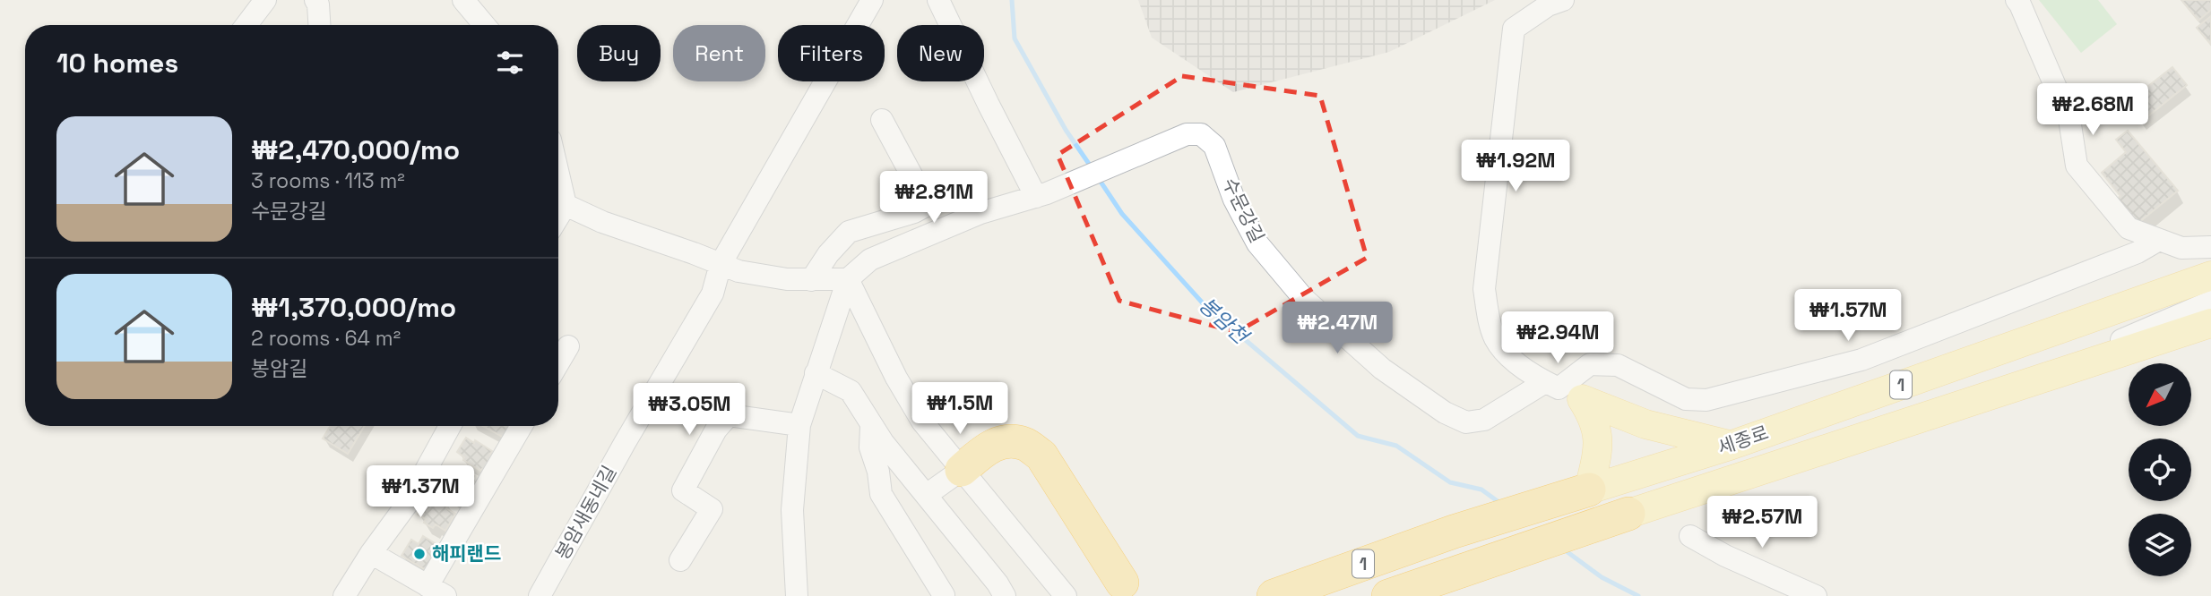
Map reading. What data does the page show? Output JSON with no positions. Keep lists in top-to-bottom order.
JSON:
{
  "streets": {
    "highway": ["1", "세종로"],
    "street": ["수문강길", "봉암새동네길"]
  },
  "water": ["봉암천"],
  "places": ["해피랜드"],
  "north": "bottom left",
  "page": {
    "chip": [
      "Buy",
      "Rent",
      "Filters",
      "New"
    ],
    "heading": "10 homes",
    "price": [
      "₩2.68M",
      "₩1.92M",
      "₩2.81M",
      "₩1.57M",
      "₩2.47M",
      "₩2.94M",
      "₩1.5M",
      "₩3.05M",
      "₩1.37M",
      "₩2.57M"
    ],
    "list": [
      {
        "name": "₩2,470,000/mo",
        "note": "3 rooms · 113 m² · 수문강길"
      },
      {
        "name": "₩1,370,000/mo",
        "note": "2 rooms · 64 m² · 봉암길"
      }
    ]
  }
}
